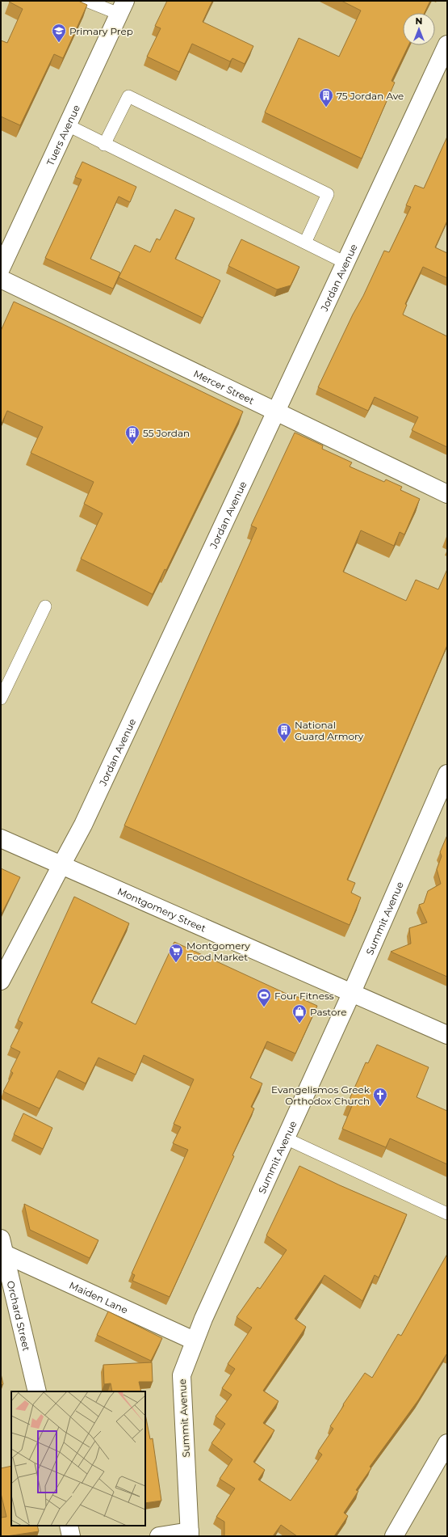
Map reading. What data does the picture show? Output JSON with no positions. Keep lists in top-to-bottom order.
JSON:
{
  "streets": {
    "street": [
      "Tuers Avenue",
      "Jordan Avenue",
      "Mercer Street",
      "Montgomery Street",
      "Summit Avenue",
      "Maiden Lane",
      "Orchard Street"
    ]
  },
  "crossings": [
    ["Jordan Avenue", "Mercer Street"],
    ["Jordan Avenue", "Montgomery Street"],
    ["Montgomery Street", "Summit Avenue"],
    ["Summit Avenue", "Maiden Lane"],
    ["Maiden Lane", "Orchard Street"]
  ],
  "places": {
    "school or university": ["Primary Prep"],
    "building": ["75 Jordan Ave", "55 Jordan", "National Guard Armory"],
    "supermarket": ["Montgomery Food Market"],
    "sports": ["Four Fitness"],
    "shop": ["Pastore"],
    "church": ["Evangelismos Greek Orthodox Church"]
  },
  "north": "top"
}
